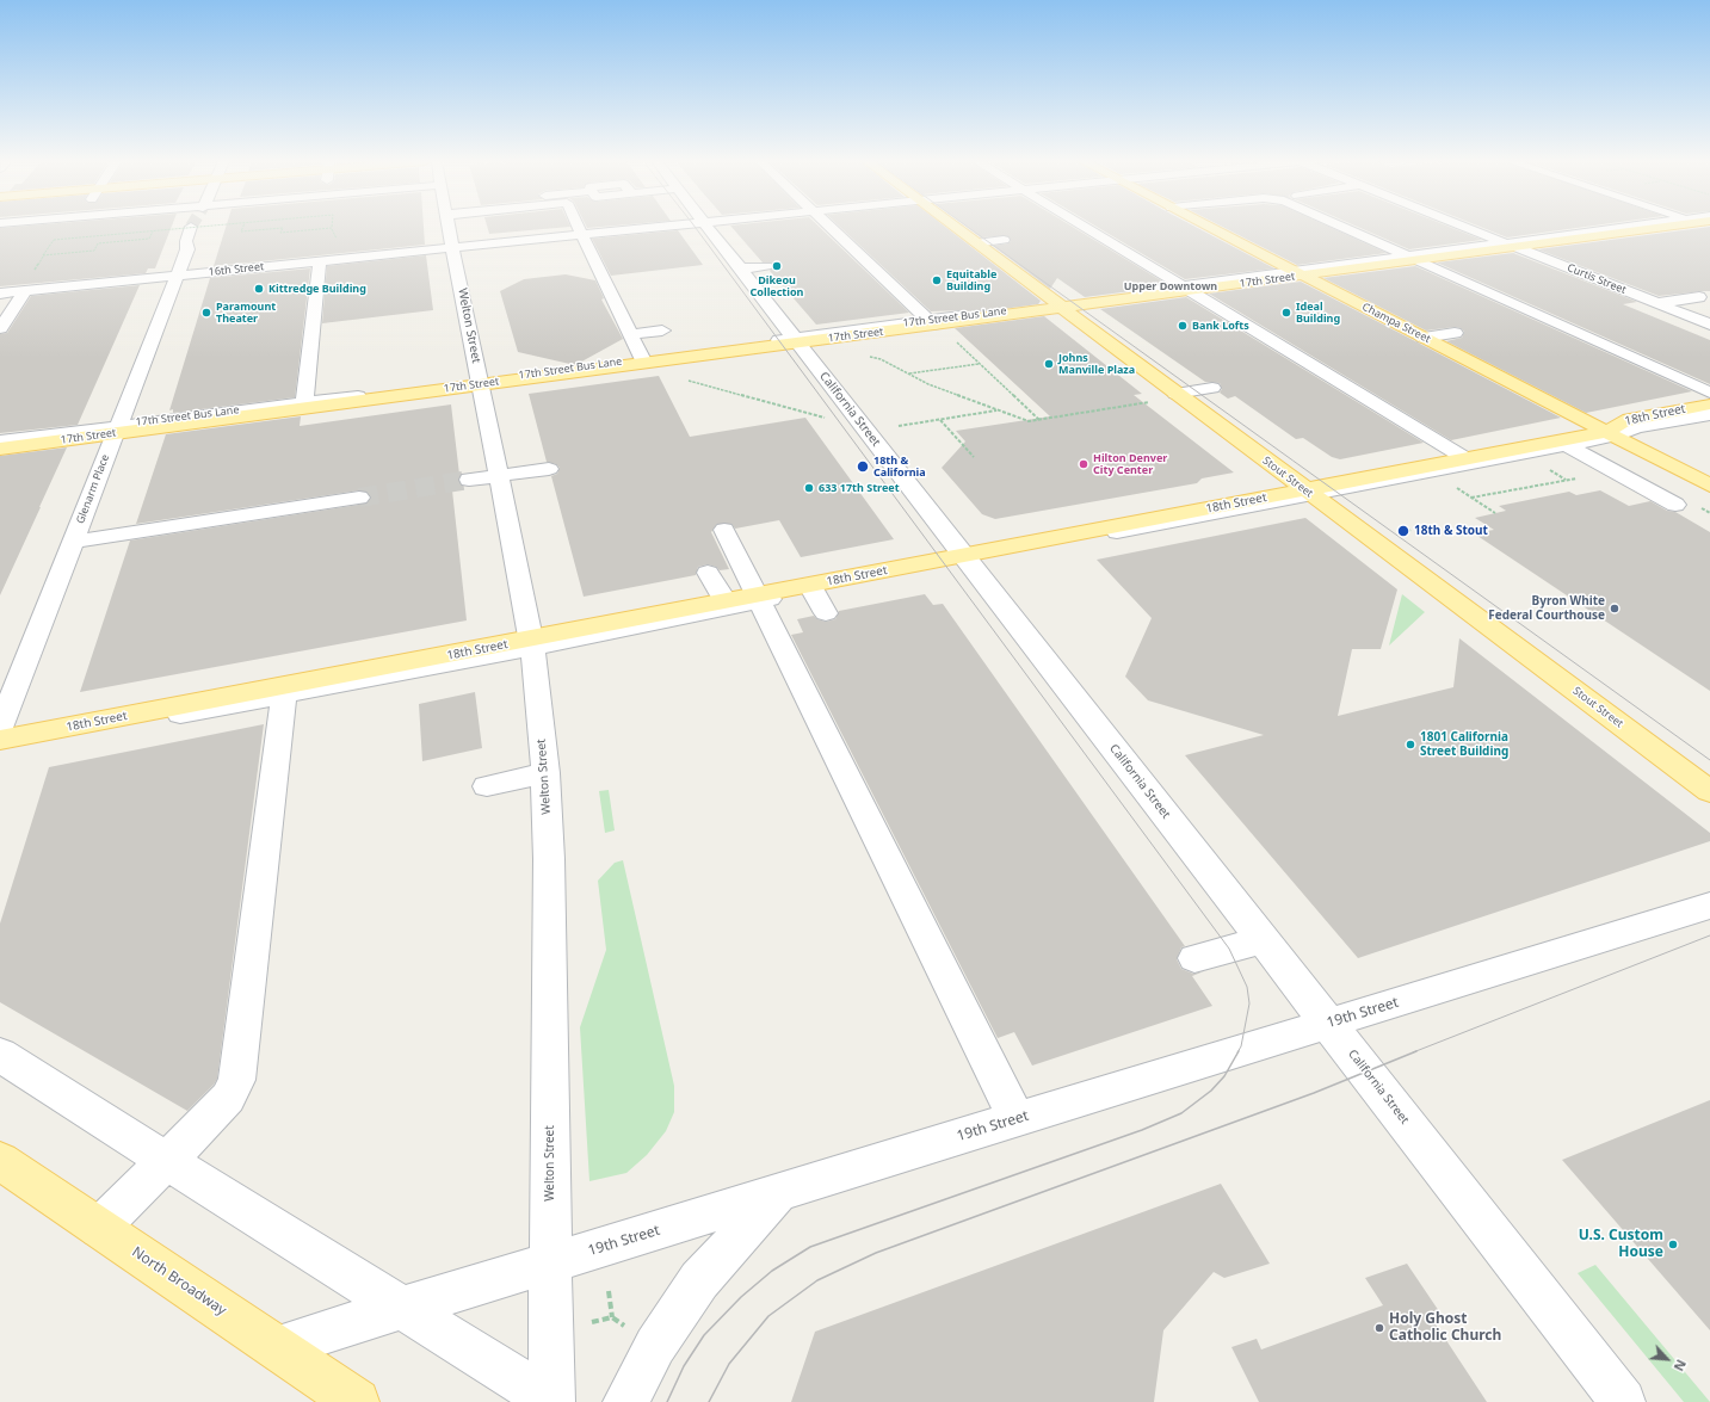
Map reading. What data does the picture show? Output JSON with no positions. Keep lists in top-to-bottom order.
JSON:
{
  "streets": {
    "main road": [
      "17th Street",
      "Champa Street",
      "18th Street",
      "Stout Street",
      "North Broadway"
    ],
    "street": [
      "16th Street",
      "Curtis Street",
      "17th Street Bus Lane",
      "Welton Street",
      "California Street",
      "Glenarm Place",
      "19th Street"
    ]
  },
  "crossings": [
    ["16th Street", "Welton Street"],
    ["16th Street", "Glenarm Place"],
    ["Curtis Street", "17th Street"],
    ["17th Street", "17th Street Bus Lane"],
    ["17th Street", "Champa Street"],
    ["17th Street", "Welton Street"],
    ["17th Street", "Stout Street"],
    ["17th Street", "Glenarm Place"],
    ["17th Street Bus Lane", "Welton Street"],
    ["17th Street Bus Lane", "California Street"],
    ["17th Street Bus Lane", "Stout Street"],
    ["17th Street Bus Lane", "Glenarm Place"],
    ["Champa Street", "18th Street"],
    ["Welton Street", "18th Street"],
    ["Welton Street", "19th Street"],
    ["California Street", "18th Street"],
    ["California Street", "19th Street"],
    ["19th Street", "North Broadway"]
  ],
  "districts": ["Upper Downtown"],
  "places": [
    "Dikeou Collection",
    "Equitable Building",
    "Kittredge Building",
    "Paramount Theater",
    "Ideal Building",
    "Bank Lofts",
    "Johns Manville Plaza",
    "Hilton Denver City Center",
    "18th & California",
    "633 17th Street",
    "18th & Stout",
    "Byron White Federal Courthouse",
    "1801 California Street Building",
    "U.S. Custom House",
    "Holy Ghost Catholic Church"
  ],
  "north": "bottom right"
}
